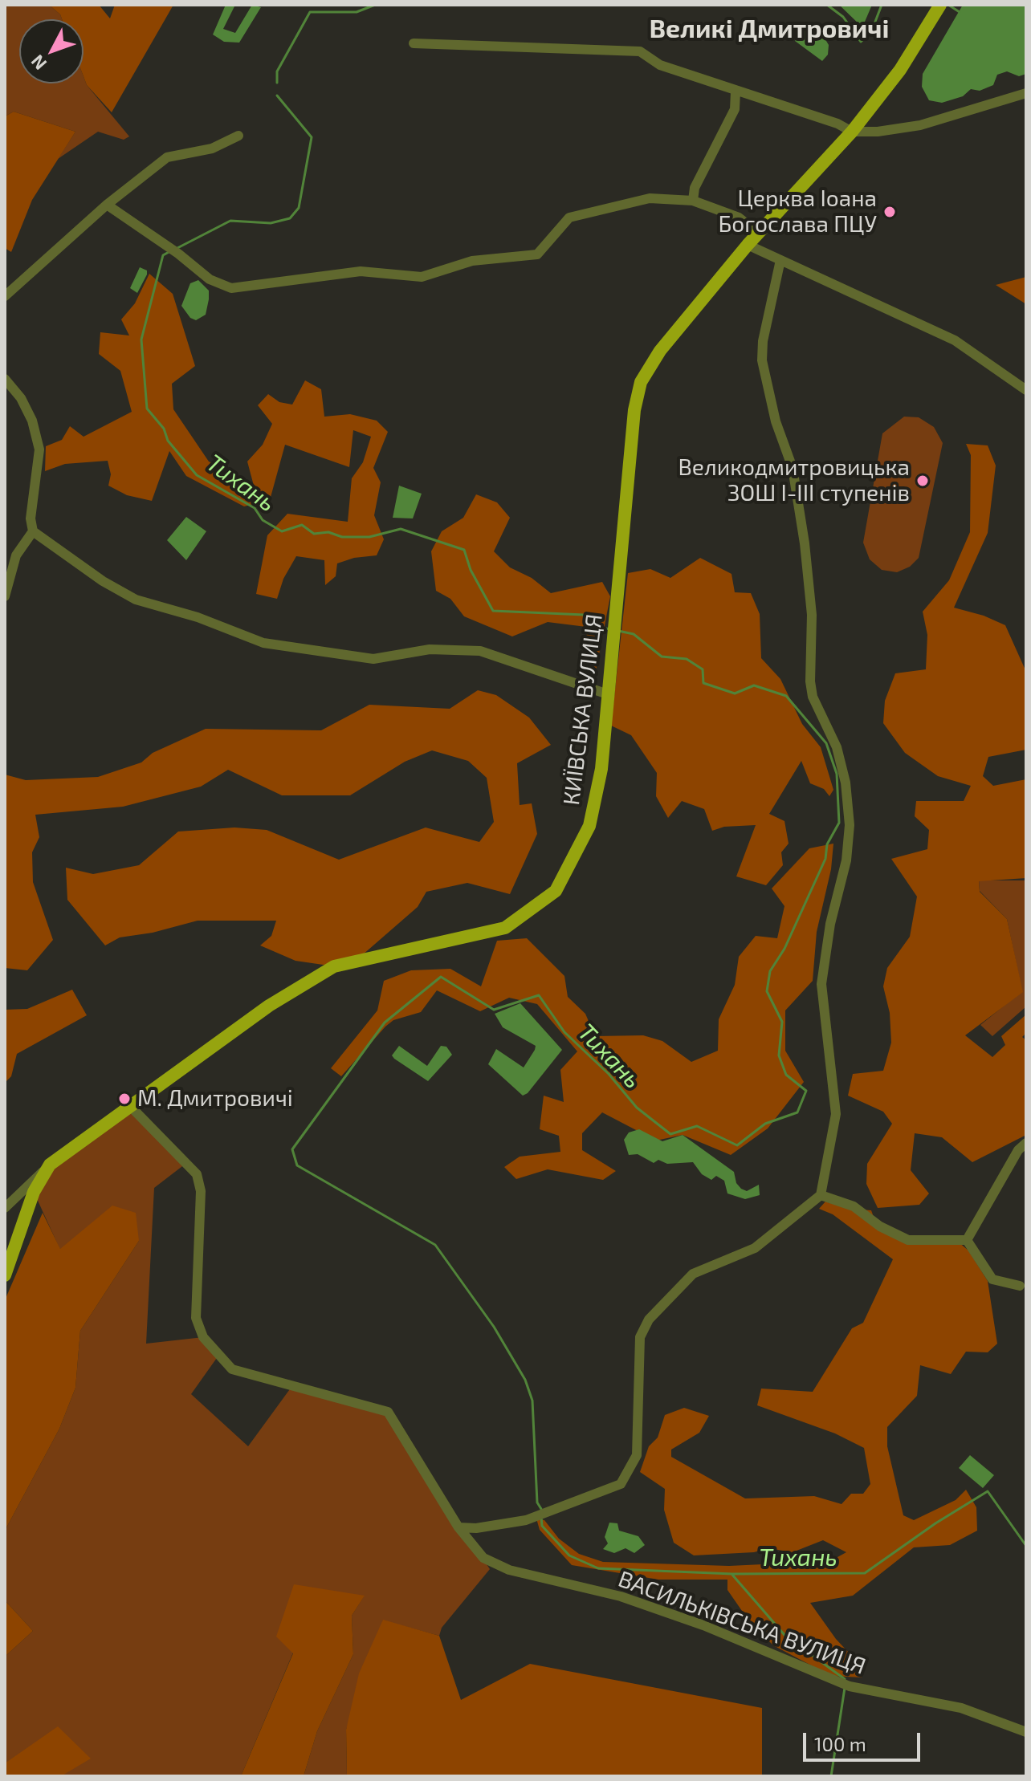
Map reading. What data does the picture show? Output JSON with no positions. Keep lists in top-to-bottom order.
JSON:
{
  "streets": {
    "main road": ["КИЇВСЬКА ВУЛИЦЯ"],
    "street": ["ВАСИЛЬКІВСЬКА ВУЛИЦЯ"]
  },
  "crossings": [
    ["КИЇВСЬКА ВУЛИЦЯ", "ВАСИЛЬКІВСЬКА ВУЛИЦЯ"]
  ],
  "districts": ["Великі Дмитровичі"],
  "water": ["Тихань"],
  "places": ["Церква Іоана Богослава ПЦУ", "Великодмитровицька ЗОШ І-ІІІ ступенів", "М. Дмитровичі"],
  "scale_bar": "100 m",
  "north": "bottom left"
}
